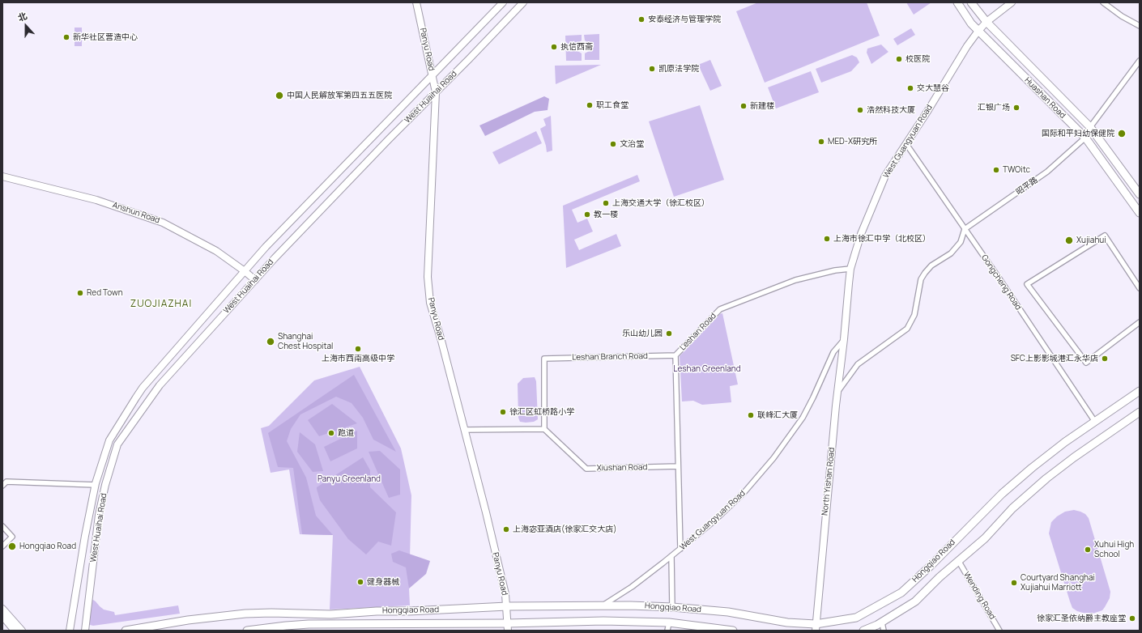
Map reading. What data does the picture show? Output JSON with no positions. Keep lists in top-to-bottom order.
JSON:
{
  "streets": {
    "main road": ["Huashan Road", "Hongqiao Road"],
    "street": [
      "Panyu Road",
      "West Huaihai Road",
      "West Guangyuan Road",
      "昭平路",
      "Anshun Road",
      "Gongcheng Road",
      "Leshan Road",
      "Leshan Branch Road",
      "Xiushan Road",
      "North Yishan Road",
      "Wending Road"
    ]
  },
  "crossings": [
    ["Panyu Road", "West Huaihai Road"],
    ["Panyu Road", "Hongqiao Road"],
    ["West Huaihai Road", "Anshun Road"],
    ["Huashan Road", "West Guangyuan Road"],
    ["Huashan Road", "昭平路"],
    ["West Guangyuan Road", "Gongcheng Road"],
    ["West Guangyuan Road", "Leshan Road"],
    ["West Guangyuan Road", "North Yishan Road"],
    ["West Guangyuan Road", "Hongqiao Road"],
    ["昭平路", "Gongcheng Road"],
    ["Gongcheng Road", "Hongqiao Road"],
    ["Leshan Road", "Leshan Branch Road"],
    ["Leshan Road", "Xiushan Road"],
    ["Leshan Branch Road", "Xiushan Road"],
    ["North Yishan Road", "Hongqiao Road"],
    ["Hongqiao Road", "Wending Road"]
  ],
  "districts": ["ZUOJIAZHAI"],
  "parks": ["Leshan Greenland", "Panyu Greenland"],
  "places": [
    "安泰经济与管理学院",
    "新华社区营造中心",
    "执信西斋",
    "校医院",
    "凯原法学院",
    "交大慧谷",
    "中国人民解放军第四五五医院",
    "职工食堂",
    "新建楼",
    "汇银广场",
    "浩然科技大厦",
    "国际和平妇幼保健院",
    "MED-X研究所",
    "文治堂",
    "TWOitc",
    "上海交通大学（徐汇校区）",
    "教一楼",
    "上海市徐汇中学（北校区）",
    "Xujiahui",
    "Red Town",
    "乐山幼儿园",
    "Shanghai Chest Hospital",
    "上海市西南高级中学",
    "SFC上影影城港汇永华店",
    "徐汇区虹桥路小学",
    "联峰汇大厦",
    "跑道",
    "上海宓亚酒店(徐家汇交大店)",
    "Hongqiao Road",
    "Xuhui High School",
    "健身器械",
    "Courtyard Shanghai Xujiahui Marriott",
    "徐家汇圣依纳爵主教座堂"
  ],
  "north": "top"
}
